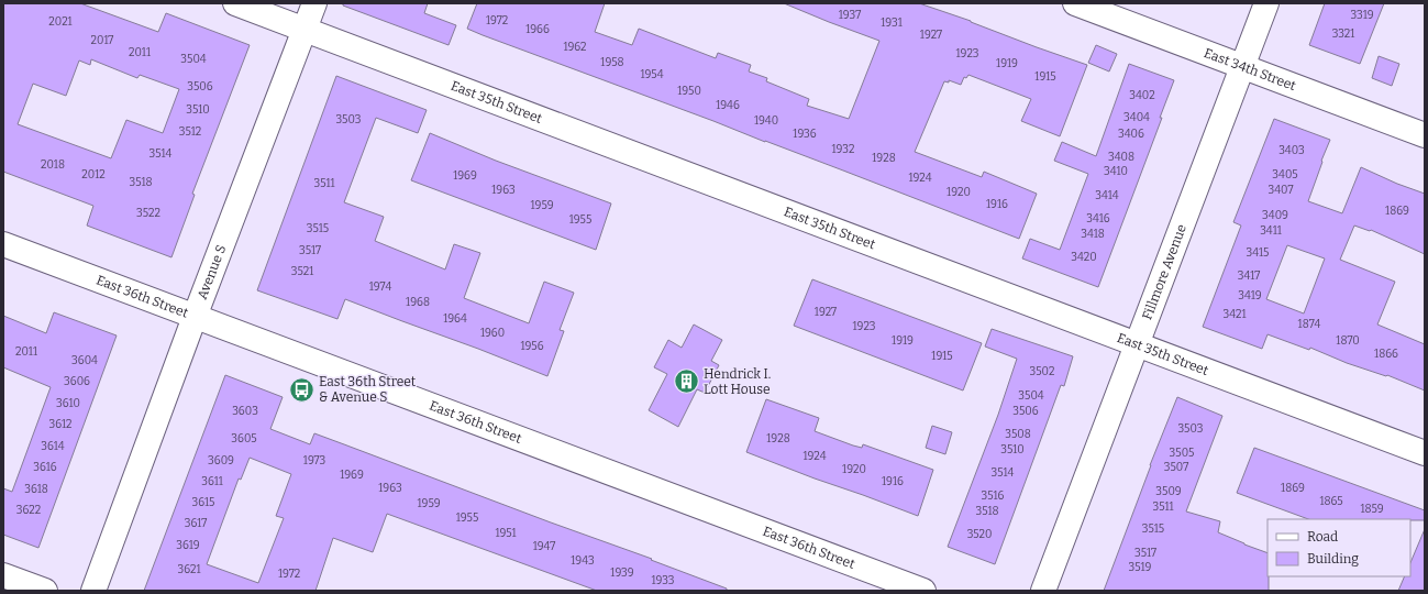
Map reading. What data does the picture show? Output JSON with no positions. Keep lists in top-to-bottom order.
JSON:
{
  "streets": {
    "street": [
      "East 34th Street",
      "East 35th Street",
      "Avenue S",
      "Fillmore Avenue",
      "East 36th Street"
    ]
  },
  "crossings": [
    ["East 34th Street", "Fillmore Avenue"],
    ["East 35th Street", "Avenue S"],
    ["East 35th Street", "Fillmore Avenue"],
    ["Avenue S", "East 36th Street"]
  ],
  "places": {
    "building": ["Hendrick I. Lott House"],
    "bus stop": ["East 36th Street & Avenue S"]
  },
  "house_numbers": [
    "1937",
    "3319",
    "1972",
    "2021",
    "1931",
    "1966",
    "3321",
    "1927",
    "2017",
    "1962",
    "2011",
    "1923",
    "3504",
    "1958",
    "1919",
    "1954",
    "1915",
    "3506",
    "1950",
    "3402",
    "1946",
    "3510",
    "3404",
    "3503",
    "1940",
    "3512",
    "1936",
    "3406",
    "1932",
    "3403",
    "3514",
    "3408",
    "1928",
    "2018",
    "3410",
    "2012",
    "3405",
    "1969",
    "1924",
    "3518",
    "3511",
    "1963",
    "3407",
    "1920",
    "3414",
    "1916",
    "1959",
    "1869",
    "3522",
    "3409",
    "3416",
    "1955",
    "3515",
    "3411",
    "3418",
    "3517",
    "3415",
    "3420",
    "3521",
    "3417",
    "1974",
    "3419",
    "1968",
    "1927",
    "3421",
    "1964",
    "1874",
    "1923",
    "1960",
    "1919",
    "1870",
    "1956",
    "2011",
    "1866",
    "1915",
    "3604",
    "3502",
    "3606",
    "3504",
    "3610",
    "3603",
    "3506",
    "3612",
    "3503",
    "3508",
    "3605",
    "1928",
    "3614",
    "3510",
    "3505",
    "1924",
    "3609",
    "1973",
    "3616",
    "3507",
    "1920",
    "3514",
    "1969",
    "3611",
    "1916",
    "1963",
    "1869",
    "3618",
    "3509",
    "3516",
    "1865",
    "3615",
    "1959",
    "3511",
    "1859",
    "3622",
    "3518",
    "1955",
    "3617",
    "3515",
    "1951",
    "3520",
    "3619",
    "1947",
    "3517",
    "1943",
    "3519",
    "3621",
    "1939",
    "1972",
    "1933"
  ],
  "legend": ["Road", "Building"]
}
